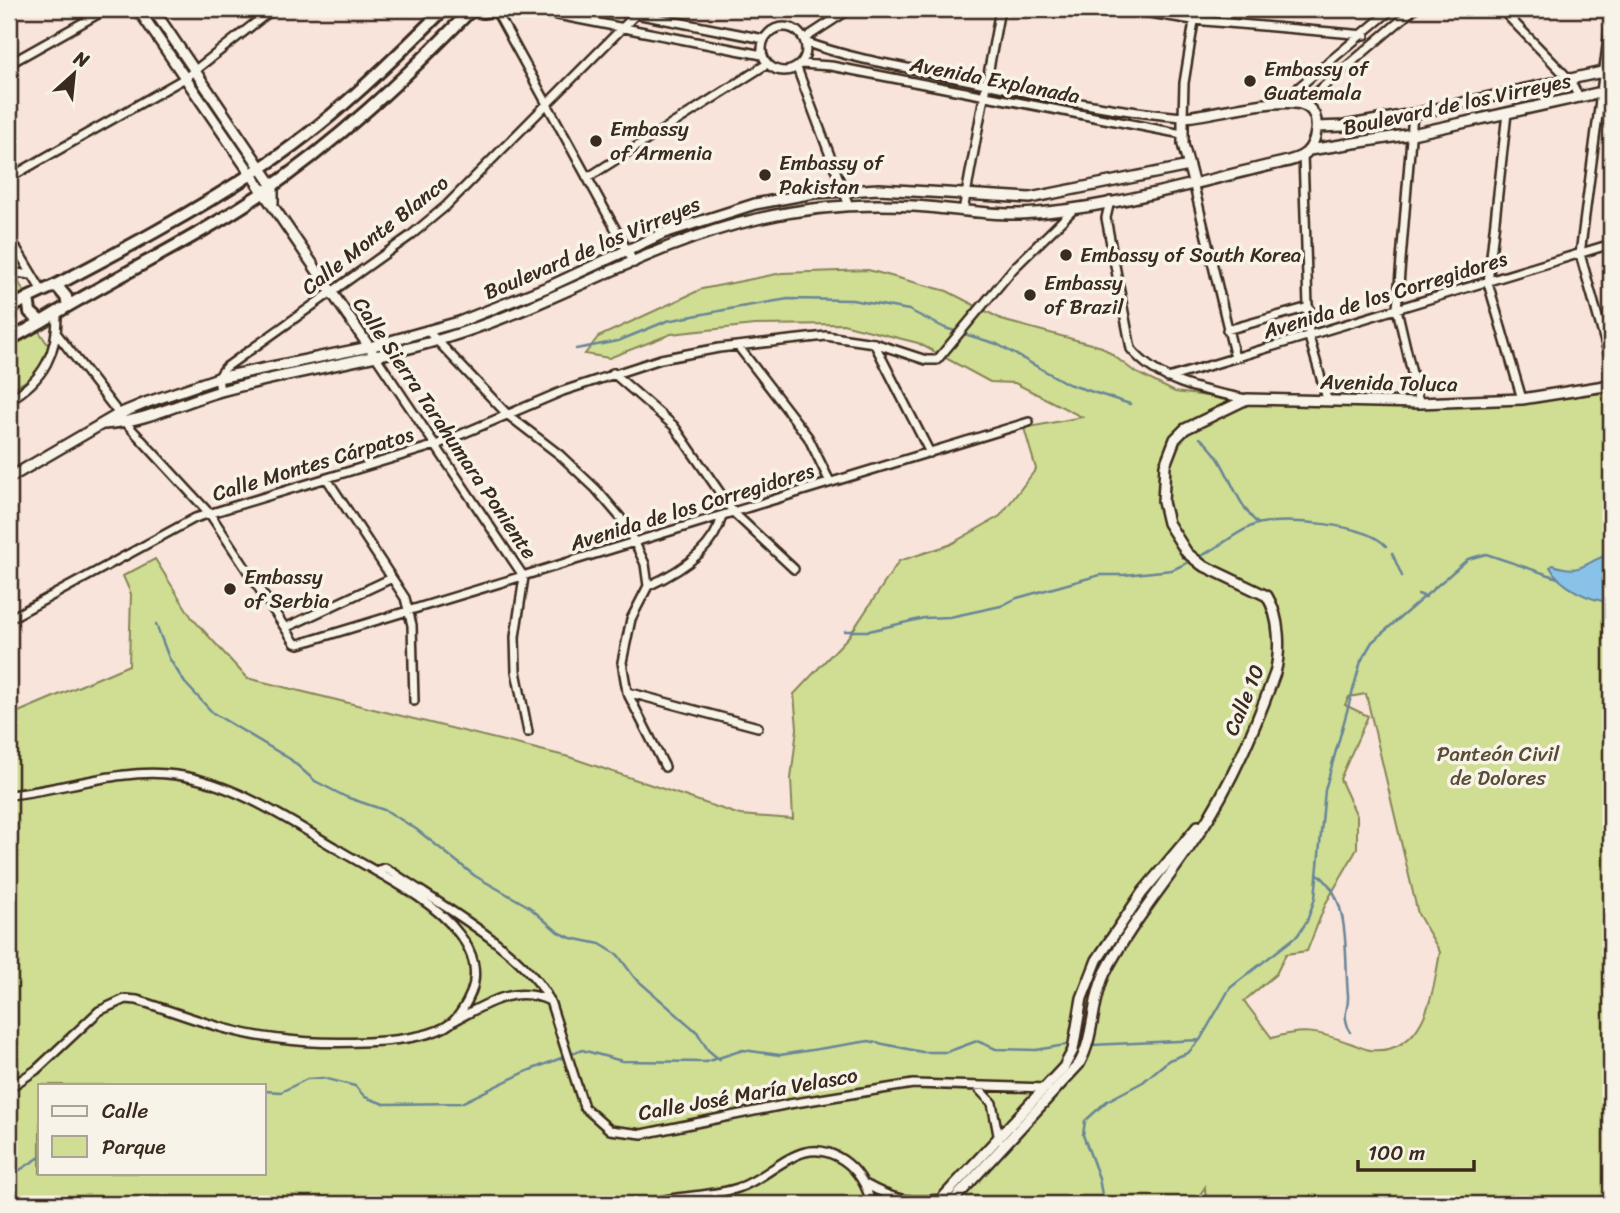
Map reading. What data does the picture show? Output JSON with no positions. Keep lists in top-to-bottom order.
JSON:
{
  "streets": {
    "street": [
      "Avenida Explanada",
      "Boulevard de los Virreyes",
      "Calle Monte Blanco",
      "Avenida de los Corregidores",
      "Avenida Toluca",
      "Calle Sierra Tarahumara Poniente",
      "Calle Montes Cárpatos",
      "Calle 10",
      "Calle José María Velasco"
    ]
  },
  "crossings": [
    ["Boulevard de los Virreyes", "Calle Monte Blanco"],
    ["Boulevard de los Virreyes", "Avenida Toluca"],
    ["Boulevard de los Virreyes", "Calle Sierra Tarahumara Poniente"],
    ["Boulevard de los Virreyes", "Calle Montes Cárpatos"],
    ["Calle Monte Blanco", "Calle Sierra Tarahumara Poniente"],
    ["Avenida de los Corregidores", "Avenida Toluca"],
    ["Avenida de los Corregidores", "Calle Sierra Tarahumara Poniente"],
    ["Avenida Toluca", "Calle 10"],
    ["Calle Sierra Tarahumara Poniente", "Calle Montes Cárpatos"],
    ["Calle 10", "Calle José María Velasco"]
  ],
  "parks": ["Panteón Civil de Dolores"],
  "places": [
    "Embassy of Guatemala",
    "Embassy of Armenia",
    "Embassy of Pakistan",
    "Embassy of South Korea",
    "Embassy of Brazil",
    "Embassy of Serbia"
  ],
  "legend": ["Calle", "Parque"],
  "scale_bar": "100 m",
  "north": "top right"
}
